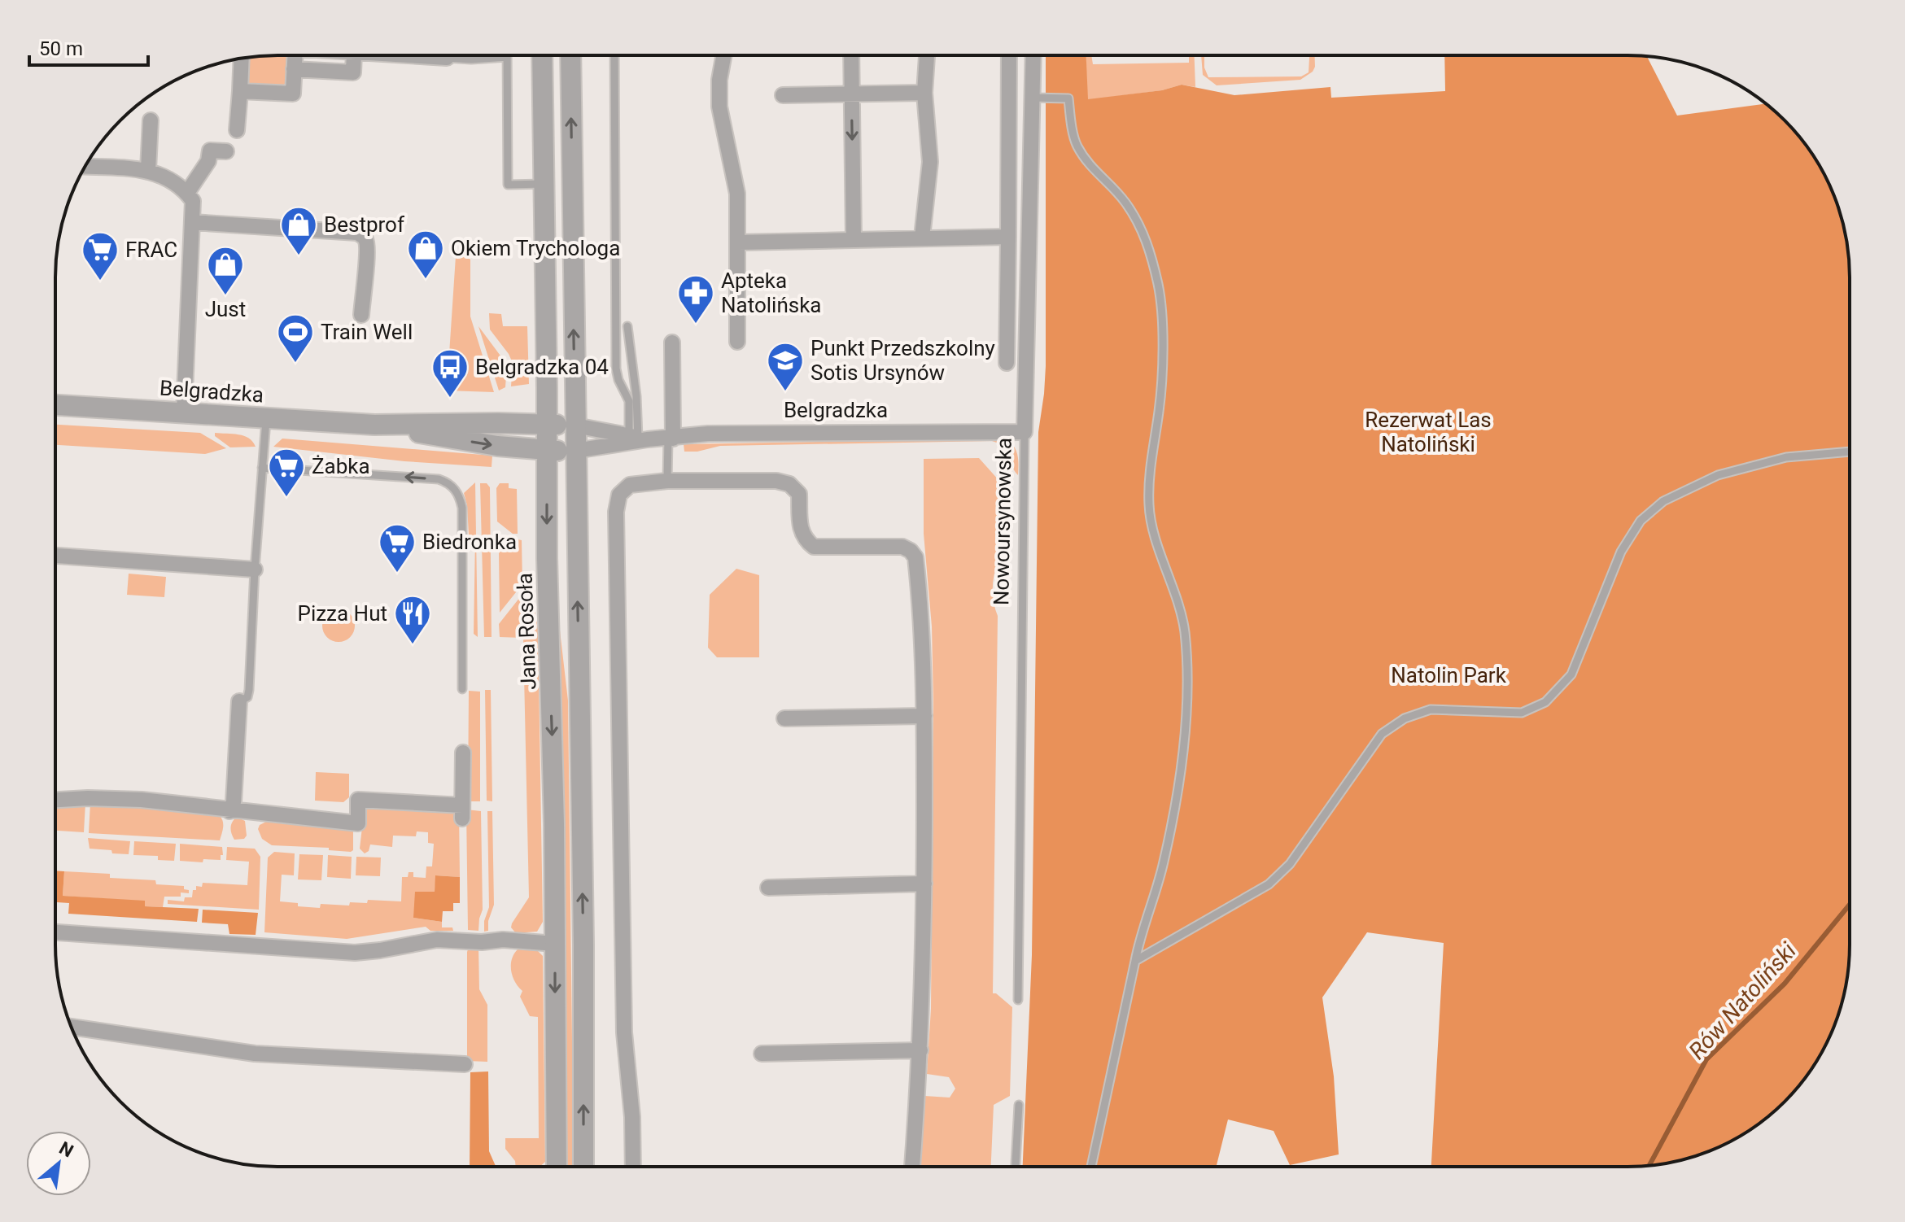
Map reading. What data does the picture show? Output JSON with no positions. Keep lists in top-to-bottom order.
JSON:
{
  "streets": {
    "street": ["Belgradzka", "Nowoursynowska", "Jana Rosoła"]
  },
  "crossings": [
    ["Belgradzka", "Nowoursynowska"],
    ["Belgradzka", "Jana Rosoła"]
  ],
  "water": ["Rów Natoliński"],
  "parks": ["Rezerwat Las Natoliński", "Natolin Park"],
  "places": {
    "shop": ["Bestprof", "Okiem Trychologa", "Just"],
    "supermarket": ["FRAC", "Żabka", "Biedronka"],
    "pharmacy": ["Apteka Natolińska"],
    "sports": ["Train Well"],
    "school or university": ["Punkt Przedszkolny Sotis Ursynów"],
    "bus stop": ["Belgradzka 04"],
    "restaurant": ["Pizza Hut"]
  },
  "scale_bar": "50 m",
  "north": "top right"
}
